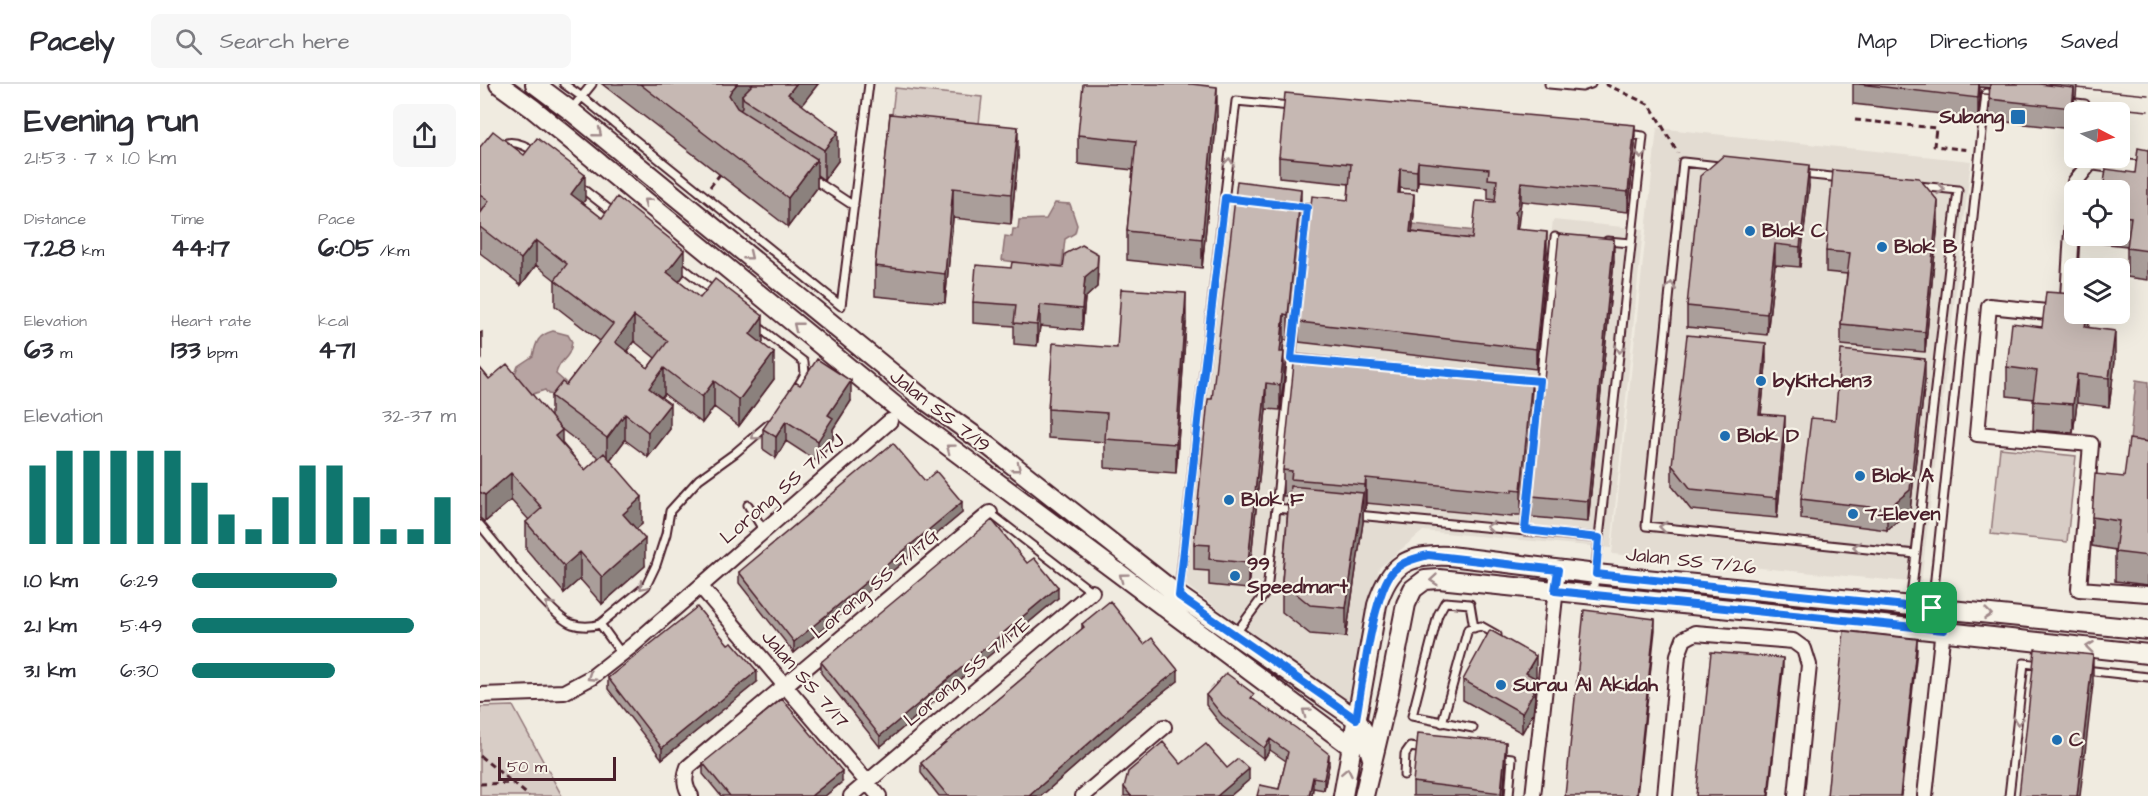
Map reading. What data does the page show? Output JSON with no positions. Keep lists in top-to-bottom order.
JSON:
{
  "streets": {
    "street": [
      "Jalan SS 7/19",
      "Lorong SS 7/17J",
      "Jalan SS 7/26",
      "Lorong SS 7/17G",
      "Lorong SS 7/17E",
      "Jalan SS 7/17"
    ]
  },
  "crossings": [
    ["Jalan SS 7/19", "Jalan SS 7/26"],
    ["Lorong SS 7/17J", "Jalan SS 7/17"],
    ["Lorong SS 7/17G", "Jalan SS 7/17"],
    ["Lorong SS 7/17E", "Jalan SS 7/17"]
  ],
  "places": {
    "transit": ["Subang"],
    "other": [
      "Blok C",
      "Blok B",
      "byKitchen3",
      "Blok D",
      "Blok A",
      "Blok F",
      "7-Eleven",
      "99 Speedmart",
      "Surau Al Akidah",
      "C"
    ]
  },
  "scale_bar": "50 m",
  "north": "right",
  "page": {
    "header": "Pacely",
    "search": "Search here",
    "nav": ["Map", "Directions", "Saved"],
    "heading": ["Evening run", "21:53 · 7 × 1.0 km"],
    "stats": [
      ["Distance", "7.28 km"],
      ["Time", "44:17"],
      ["Pace", "6:05 /km"],
      ["Elevation", "63 m"],
      ["Heart rate", "133 bpm"],
      ["kcal", "471"]
    ],
    "chart": ["Elevation", "32–37 m"],
    "list": [
      {
        "name": "1.0 km",
        "note": "6:29"
      },
      {
        "name": "2.1 km",
        "note": "5:49"
      },
      {
        "name": "3.1 km",
        "note": "6:30"
      }
    ],
    "scale": "50 m"
  }
}
